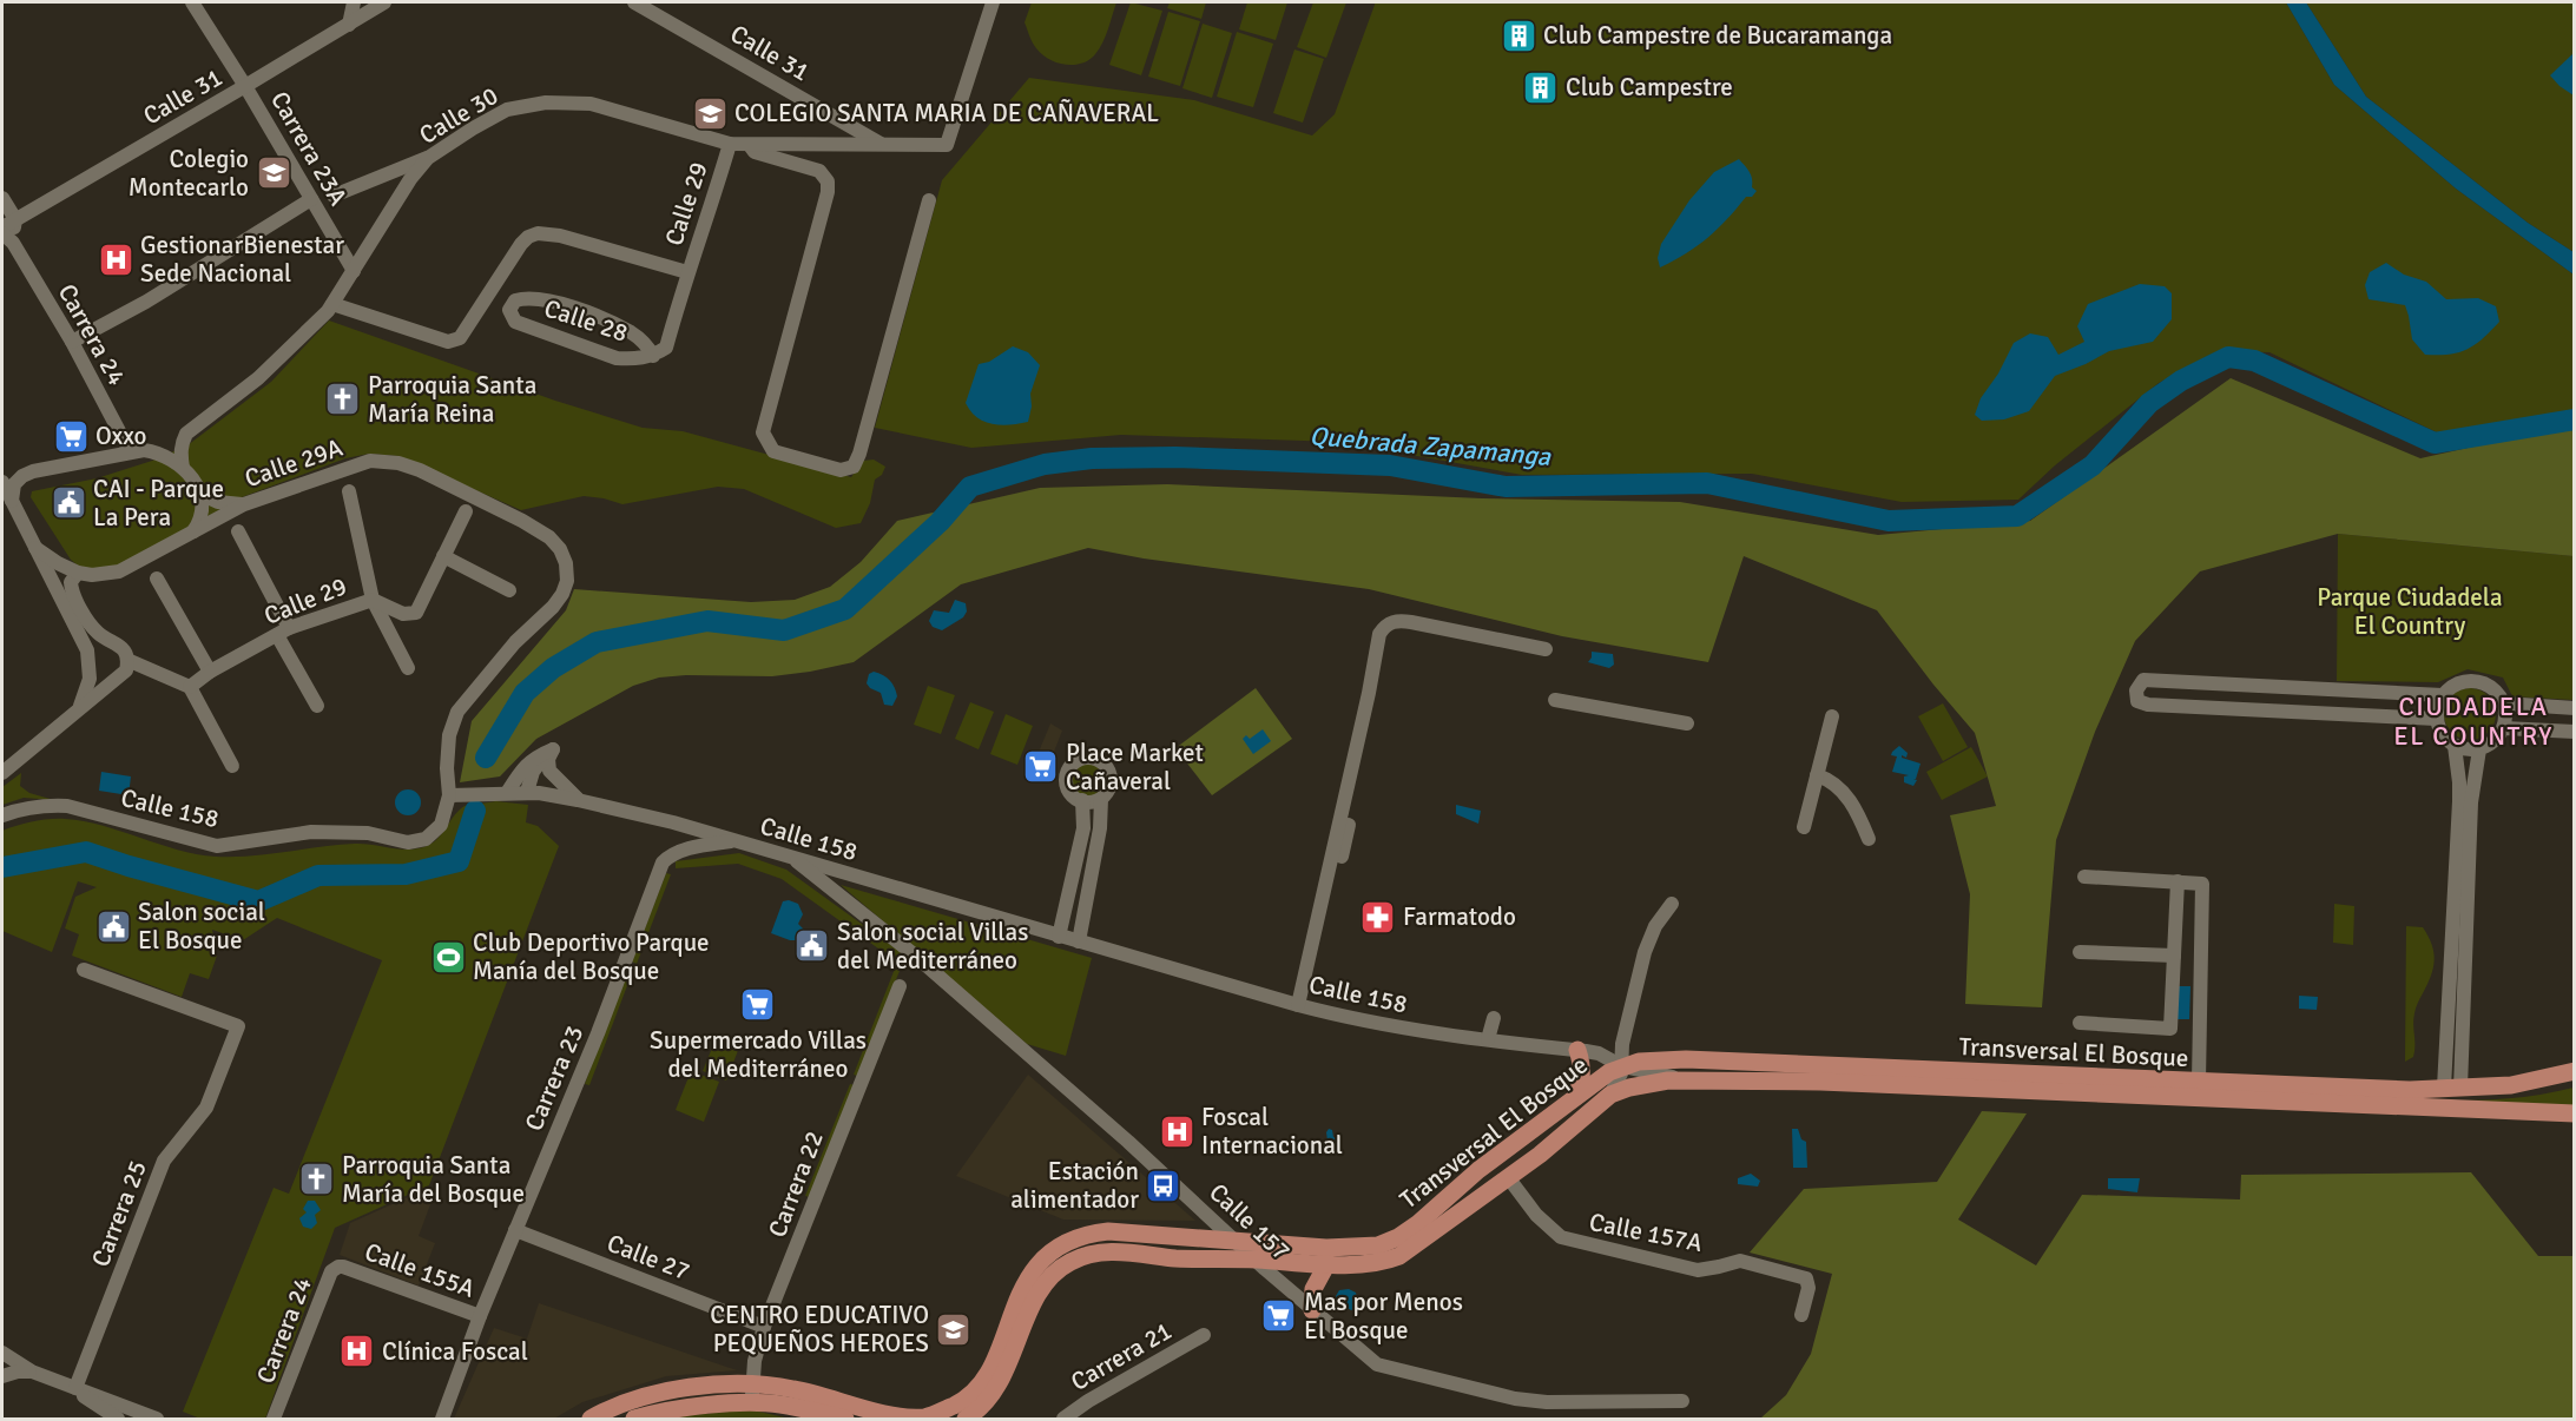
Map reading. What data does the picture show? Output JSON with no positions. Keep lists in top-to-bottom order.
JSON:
{
  "streets": {
    "main road": ["Transversal El Bosque"],
    "street": [
      "Calle 31",
      "Calle 30",
      "Carrera 23A",
      "Calle 29",
      "Calle 28",
      "Carrera 24",
      "Calle 29A",
      "Calle 158",
      "Carrera 23",
      "Carrera 22",
      "Carrera 25",
      "Calle 157",
      "Calle 157A",
      "Calle 27",
      "Calle 155A",
      "Carrera 21"
    ]
  },
  "crossings": [
    ["Calle 31", "Calle 30"],
    ["Calle 31", "Carrera 23A"],
    ["Calle 31", "Carrera 24"],
    ["Calle 30", "Carrera 23A"],
    ["Calle 30", "Calle 29"],
    ["Calle 30", "Carrera 24"],
    ["Calle 30", "Calle 29A"],
    ["Calle 29", "Calle 28"],
    ["Carrera 24", "Calle 29A"],
    ["Carrera 24", "Calle 155A"],
    ["Calle 29A", "Calle 158"],
    ["Calle 158", "Transversal El Bosque"],
    ["Calle 158", "Carrera 23"],
    ["Calle 158", "Calle 157"],
    ["Transversal El Bosque", "Carrera 22"],
    ["Transversal El Bosque", "Calle 157"],
    ["Transversal El Bosque", "Calle 157A"],
    ["Carrera 23", "Calle 27"],
    ["Carrera 23", "Calle 155A"],
    ["Carrera 22", "Calle 27"]
  ],
  "districts": ["CIUDADELA EL COUNTRY"],
  "water": ["Quebrada Zapamanga"],
  "parks": ["Parque Ciudadela El Country"],
  "places": {
    "building": ["Club Campestre de Bucaramanga", "Club Campestre"],
    "school or university": ["COLEGIO SANTA MARIA DE CAÑAVERAL", "Colegio Montecarlo", "CENTRO EDUCATIVO PEQUEÑOS HEROES"],
    "hospital": ["GestionarBienestar Sede Nacional", "Foscal Internacional", "Clínica Foscal"],
    "church": ["Parroquia Santa María Reina", "Parroquia Santa María del Bosque"],
    "supermarket": [
      "Oxxo",
      "Place Market Cañaveral",
      "Supermercado Villas del Mediterráneo",
      "Mas por Menos El Bosque"
    ],
    "public building": ["CAI - Parque La Pera", "Salon social El Bosque", "Salon social Villas del Mediterráneo"],
    "pharmacy": ["Farmatodo"],
    "sports": ["Club Deportivo Parque Manía del Bosque"],
    "bus stop": ["Estación alimentador"]
  }
}
